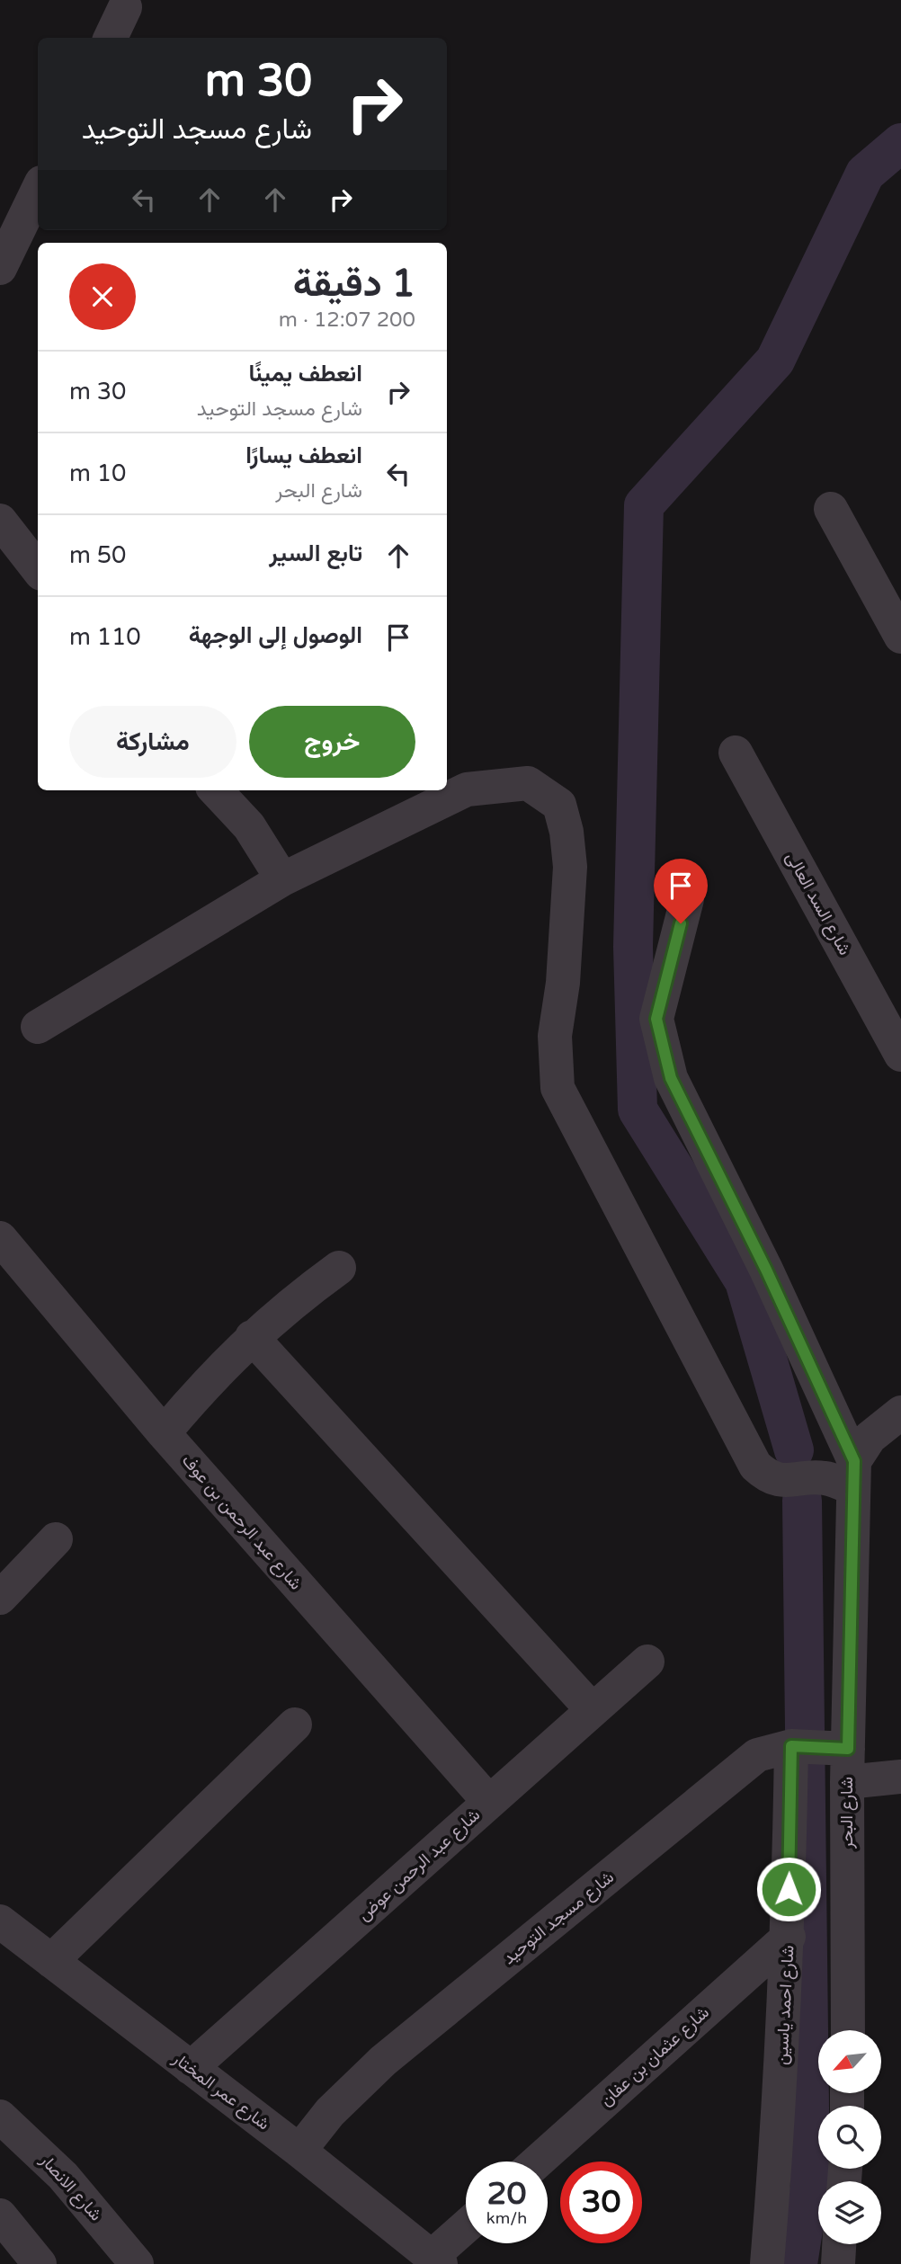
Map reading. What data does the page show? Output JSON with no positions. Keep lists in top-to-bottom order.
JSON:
{
  "streets": {
    "street": [
      "شارع السد العالى",
      "شارع عبد الرحمن بن عوف",
      "شارع البحر",
      "شارع عبد الرحمن عوض",
      "شارع مسجد التوحيد",
      "شارع احمد ياسين",
      "شارع عثمان بن عفان",
      "شارع عمر المختار",
      "شارع الانصار"
    ]
  },
  "crossings": [
    ["شارع عبد الرحمن بن عوف", "شارع عبد الرحمن عوض"],
    ["شارع البحر", "شارع مسجد التوحيد"],
    ["شارع عبد الرحمن عوض", "شارع عمر المختار"],
    ["شارع مسجد التوحيد", "شارع احمد ياسين"],
    ["شارع مسجد التوحيد", "شارع عمر المختار"],
    ["شارع احمد ياسين", "شارع عثمان بن عفان"]
  ],
  "north": "bottom left",
  "page": {
    "turn": ["30 m", "شارع مسجد التوحيد"],
    "heading": ["1 دقيقة", "200 m · 12:07"],
    "list": [
      {
        "name": "انعطف يمينًا",
        "note": "شارع مسجد التوحيد",
        "value": "30 m"
      },
      {
        "name": "انعطف يسارًا",
        "note": "شارع البحر",
        "value": "10 m"
      },
      {
        "name": "تابع السير",
        "value": "50 m"
      },
      {
        "name": "الوصول إلى الوجهة",
        "value": "110 m"
      }
    ],
    "buttons": ["خروج", "مشاركة"],
    "speed": "20 km/h",
    "limit": "30"
  }
}
